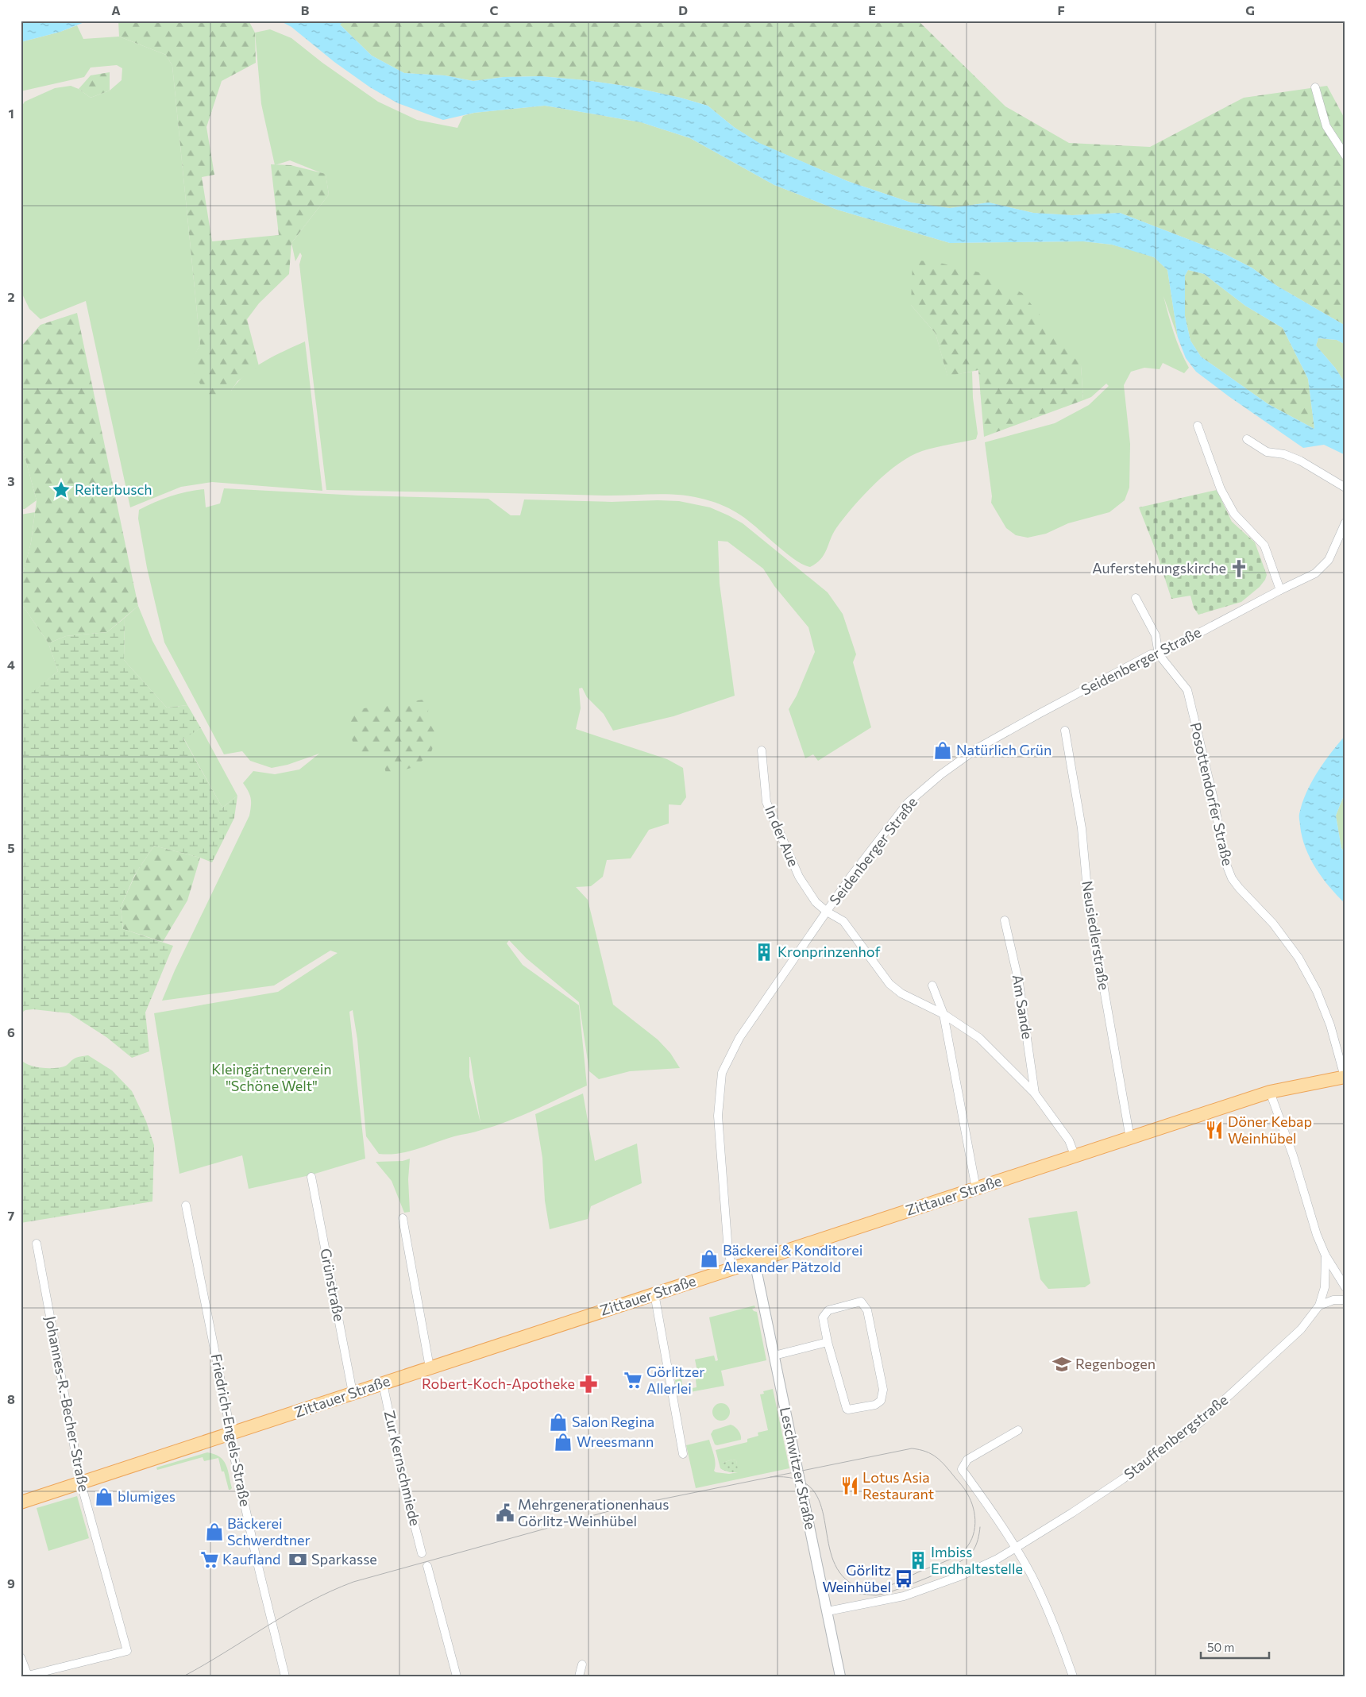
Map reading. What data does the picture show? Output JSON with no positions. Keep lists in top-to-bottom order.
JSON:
{
  "streets": {
    "main road": ["Zittauer Straße"],
    "street": [
      "Seidenberger Straße",
      "Posottendorfer Straße",
      "In der Aue",
      "Neusiedlerstraße",
      "Am Sande",
      "Grünstraße",
      "Johannes-R.-Becher-Straße",
      "Friedrich-Engels-Straße",
      "Stauffenbergstraße",
      "Zur Kernschmiede",
      "Leschwitzer Straße"
    ]
  },
  "crossings": [
    ["Seidenberger Straße", "Posottendorfer Straße"],
    ["Seidenberger Straße", "In der Aue"],
    ["Seidenberger Straße", "Zittauer Straße"],
    ["Posottendorfer Straße", "Zittauer Straße"],
    ["In der Aue", "Am Sande"],
    ["Neusiedlerstraße", "Zittauer Straße"],
    ["Am Sande", "Zittauer Straße"],
    ["Zittauer Straße", "Grünstraße"],
    ["Zittauer Straße", "Johannes-R.-Becher-Straße"],
    ["Zittauer Straße", "Friedrich-Engels-Straße"],
    ["Zittauer Straße", "Zur Kernschmiede"],
    ["Zittauer Straße", "Leschwitzer Straße"],
    ["Stauffenbergstraße", "Leschwitzer Straße"]
  ],
  "parks": ["Kleingärtnerverein \"Schöne Welt\""],
  "places": {
    "place": ["Reiterbusch"],
    "church": ["Auferstehungskirche"],
    "shop": [
      "Natürlich Grün",
      "Bäckerei & Konditorei Alexander Pätzold",
      "Salon Regina",
      "Wreesmann",
      "blumiges",
      "Bäckerei Schwerdtner"
    ],
    "building": ["Kronprinzenhof", "Imbiss Endhaltestelle"],
    "restaurant": ["Döner Kebap Weinhübel", "Lotus Asia Restaurant"],
    "school or university": ["Regenbogen"],
    "supermarket": ["Görlitzer Allerlei", "Kaufland"],
    "pharmacy": ["Robert-Koch-Apotheke"],
    "public building": ["Mehrgenerationenhaus Görlitz-Weinhübel"],
    "bank": ["Sparkasse"],
    "bus stop": ["Görlitz Weinhübel"]
  },
  "scale_bar": "50 m",
  "grid": {
    "columns": [
      "A",
      "B",
      "C",
      "D",
      "E",
      "F",
      "G"
    ],
    "rows": [
      "1",
      "2",
      "3",
      "4",
      "5",
      "6",
      "7",
      "8",
      "9"
    ]
  }
}
